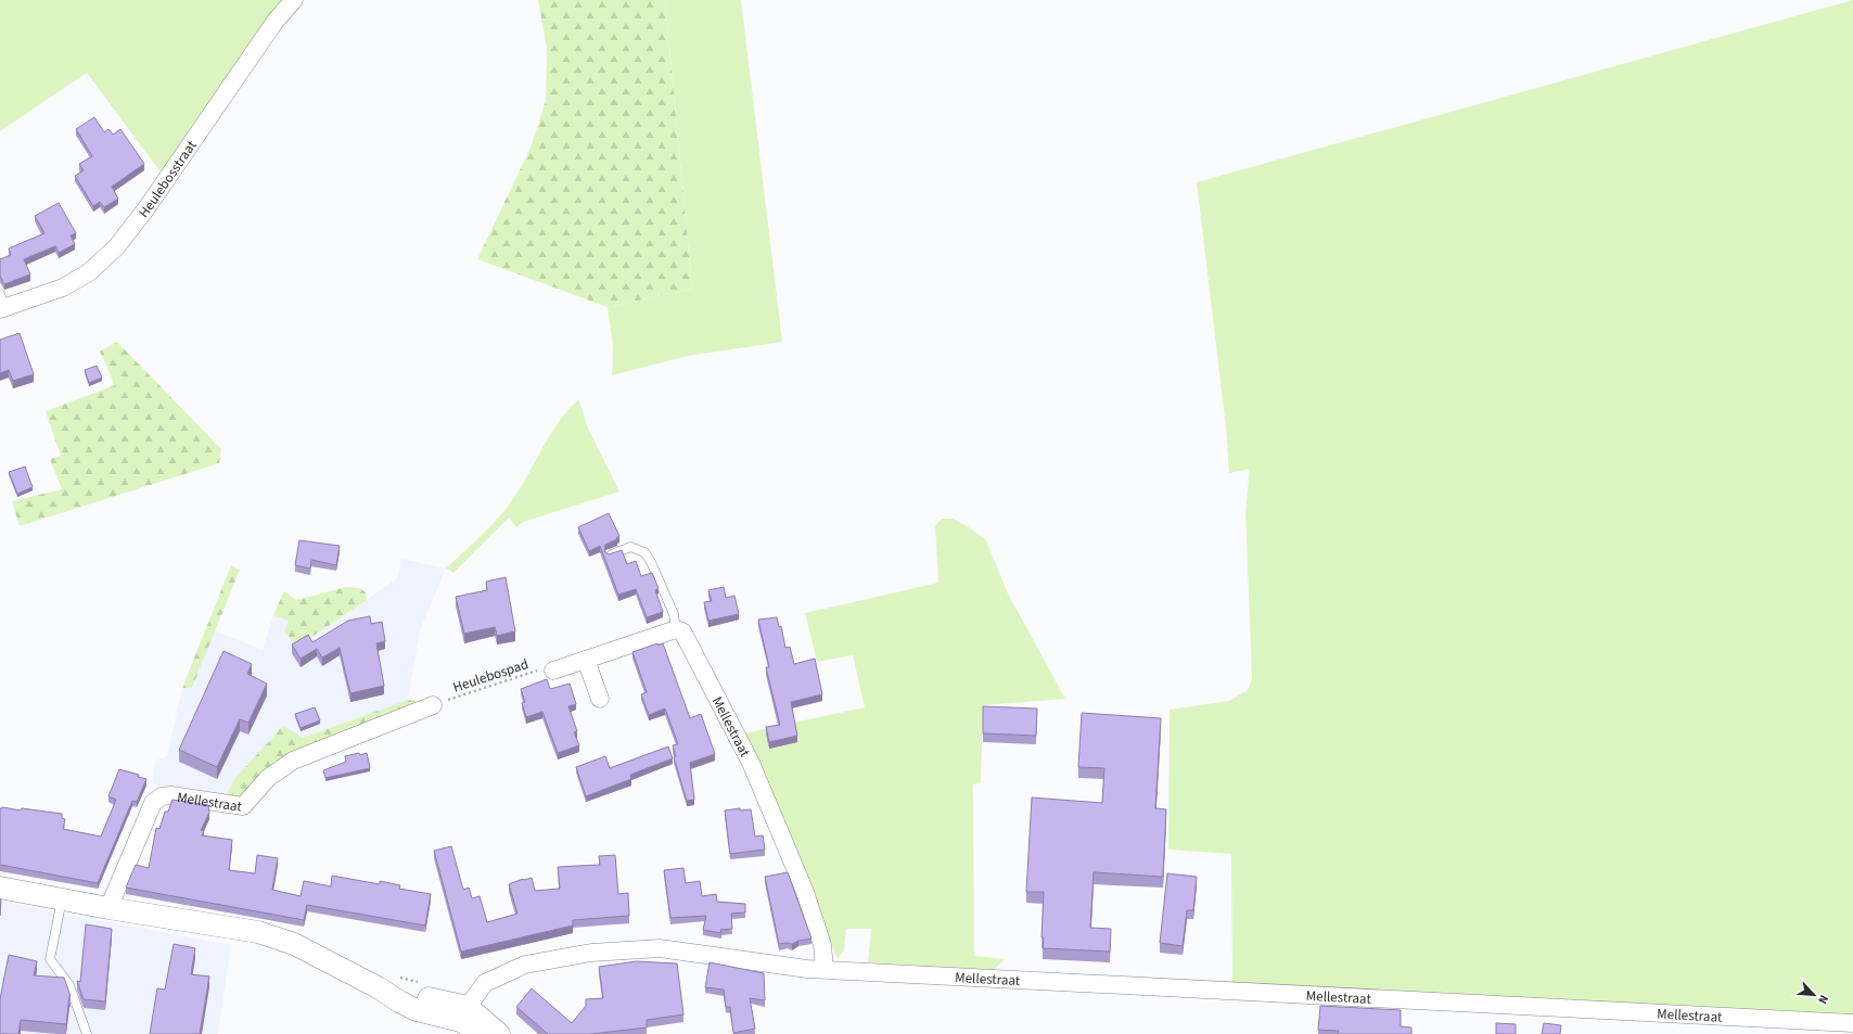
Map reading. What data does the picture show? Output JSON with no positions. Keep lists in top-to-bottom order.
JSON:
{
  "streets": {
    "street": ["Heulebosstraat", "Mellestraat"],
    "path": ["Heulebospad"]
  },
  "crossings": [
    ["Heulebospad", "Mellestraat"]
  ],
  "north": "bottom right"
}
